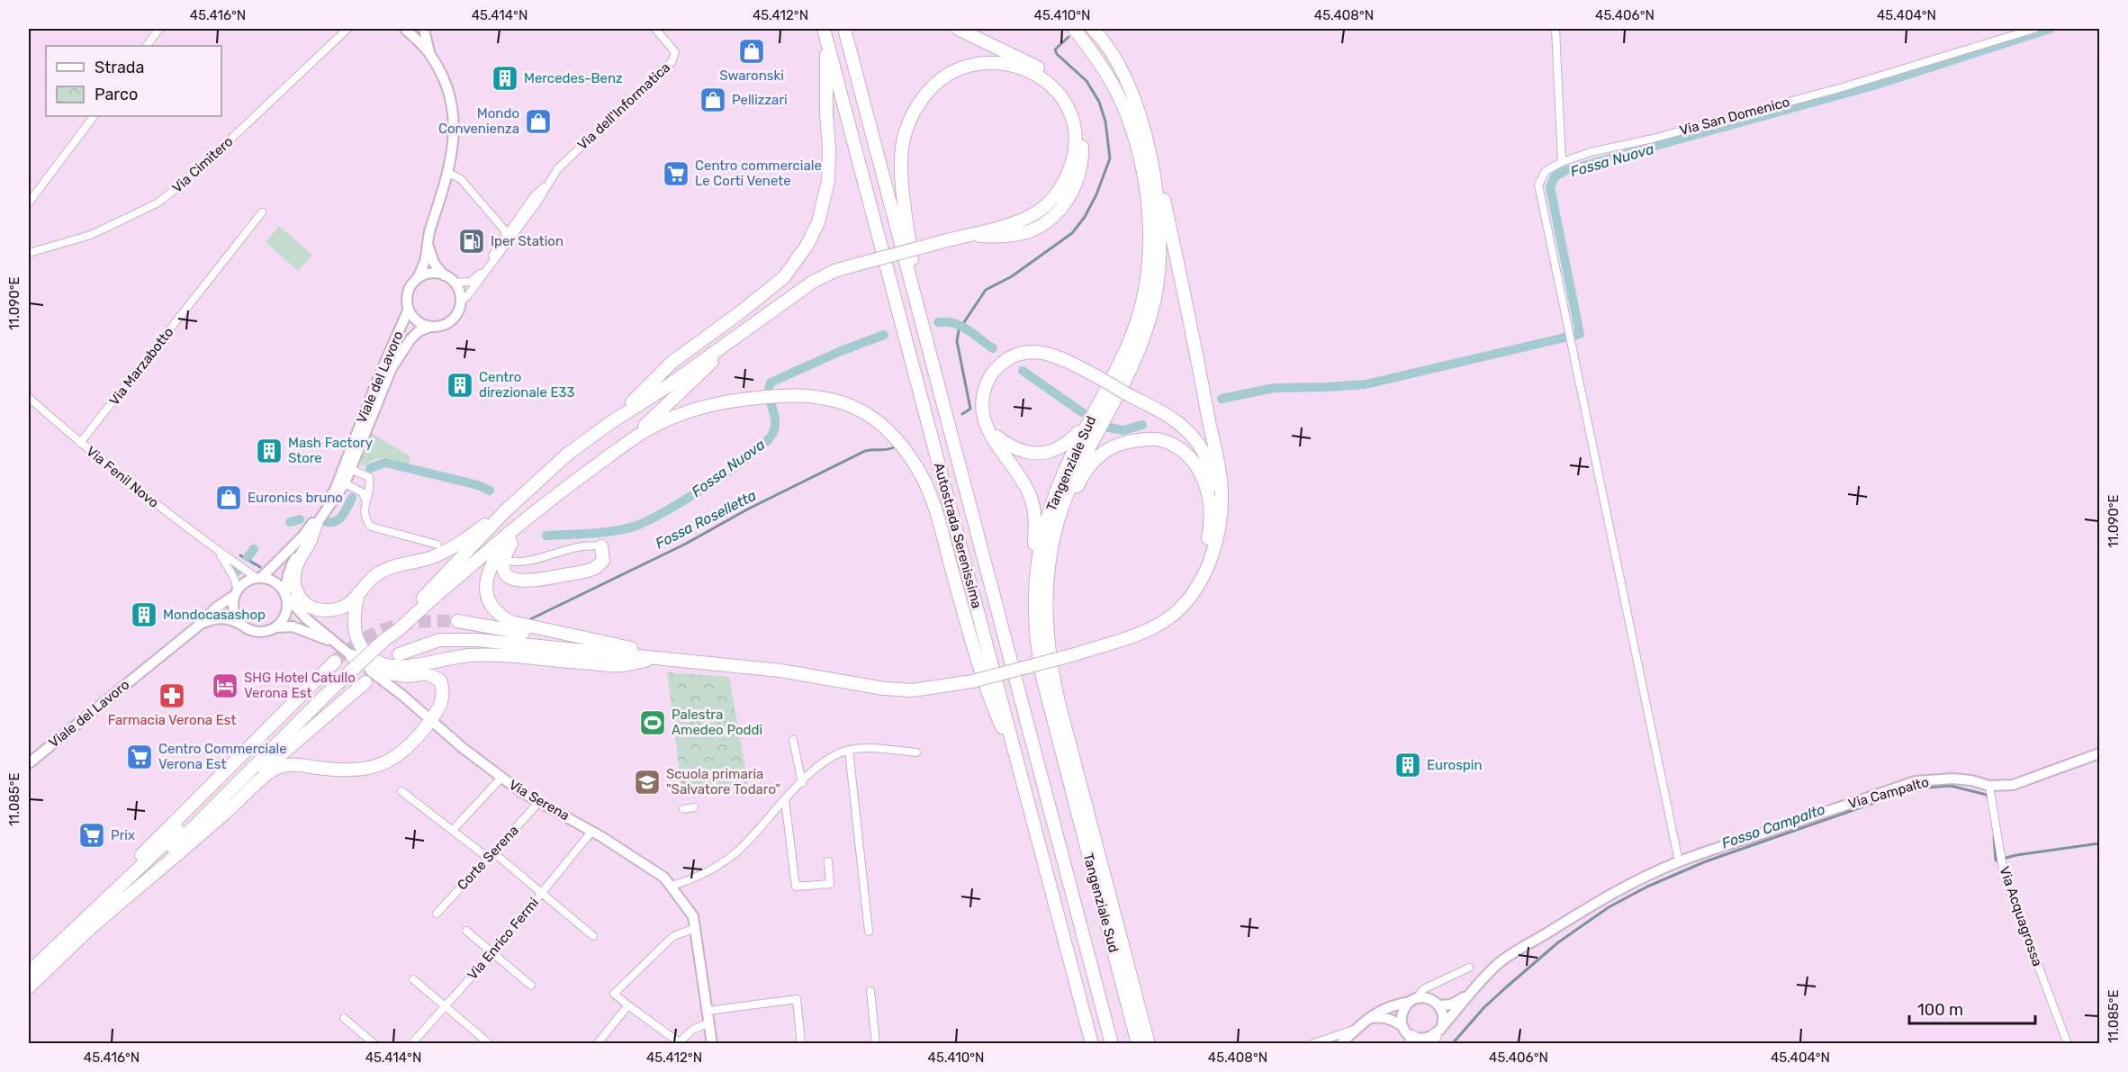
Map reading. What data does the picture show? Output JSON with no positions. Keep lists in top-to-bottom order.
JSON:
{
  "streets": {
    "highway": ["Tangenziale Sud", "Autostrada Serenissima"],
    "street": [
      "Via dell'Informatica",
      "Via San Domenico",
      "Via Cimitero",
      "Via Marzabotto",
      "Viale del Lavoro",
      "Via Fenil Novo",
      "Via Campalto",
      "Via Serena",
      "Corte Serena",
      "Via Acquagrossa",
      "Via Enrico Fermi"
    ]
  },
  "crossings": [
    ["Via dell'Informatica", "Viale del Lavoro"],
    ["Via San Domenico", "Via Campalto"],
    ["Via Marzabotto", "Via Fenil Novo"],
    ["Viale del Lavoro", "Via Fenil Novo"],
    ["Viale del Lavoro", "Via Serena"],
    ["Via Fenil Novo", "Via Serena"],
    ["Via Campalto", "Via Acquagrossa"],
    ["Via Serena", "Corte Serena"],
    ["Via Serena", "Via Enrico Fermi"]
  ],
  "water": ["Fossa Nuova", "Fossa Roselletta", "Fosso Campalto"],
  "places": {
    "shop": [
      "Swaronski",
      "Pellizzari",
      "Mondo Convenienza",
      "Euronics bruno"
    ],
    "building": [
      "Mercedes-Benz",
      "Centro direzionale E33",
      "Mash Factory Store",
      "Mondocasashop",
      "Eurospin"
    ],
    "supermarket": ["Centro commerciale Le Corti Venete", "Centro Commerciale Verona Est", "Prix"],
    "fuel station": ["Iper Station"],
    "hotel": ["SHG Hotel Catullo Verona Est"],
    "pharmacy": ["Farmacia Verona Est"],
    "sports": ["Palestra Amedeo Poddi"],
    "school or university": ["Scuola primaria \"Salvatore Todaro\""]
  },
  "legend": ["Strada", "Parco"],
  "scale_bar": "100 m",
  "coordinates": [
    "45.416°N",
    "45.414°N",
    "45.412°N",
    "45.410°N",
    "45.408°N",
    "45.406°N",
    "45.404°N",
    "11.090°E",
    "11.085°E"
  ]
}
